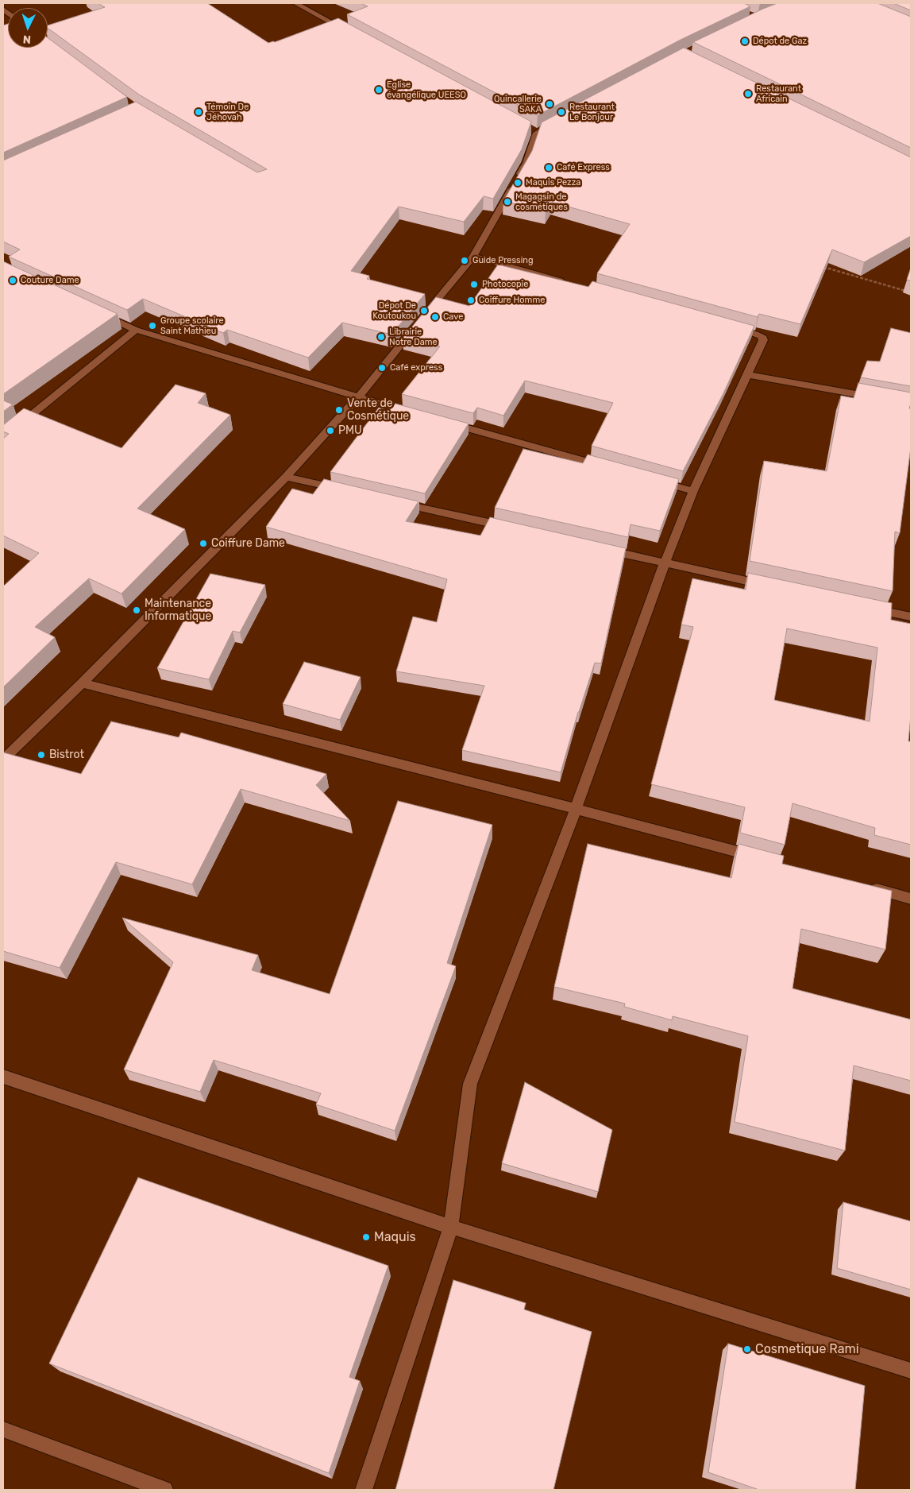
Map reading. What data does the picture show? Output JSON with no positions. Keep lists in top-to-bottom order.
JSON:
{
  "places": [
    "Dépot de Gaz",
    "Eglise évangélique UEESO",
    "Restaurant Africain",
    "Quincallerie SAKA",
    "Témoin De Jéhovah",
    "Restaurant Le Bonjour",
    "Café Express",
    "Maquis Pezza",
    "Magagsin de cosmétiques",
    "Guide Pressing",
    "Couture Dame",
    "Photocopie",
    "Coiffure Homme",
    "Dépot De Koutoukou",
    "Cave",
    "Groupe scolaire Saint Mathieu",
    "Librairie Notre Dame",
    "Café express",
    "Vente de Cosmétique",
    "PMU",
    "Coiffure Dame",
    "Maintenance Informatique",
    "Bistrot",
    "Maquis",
    "Cosmetique Rami"
  ],
  "north": "bottom"
}
